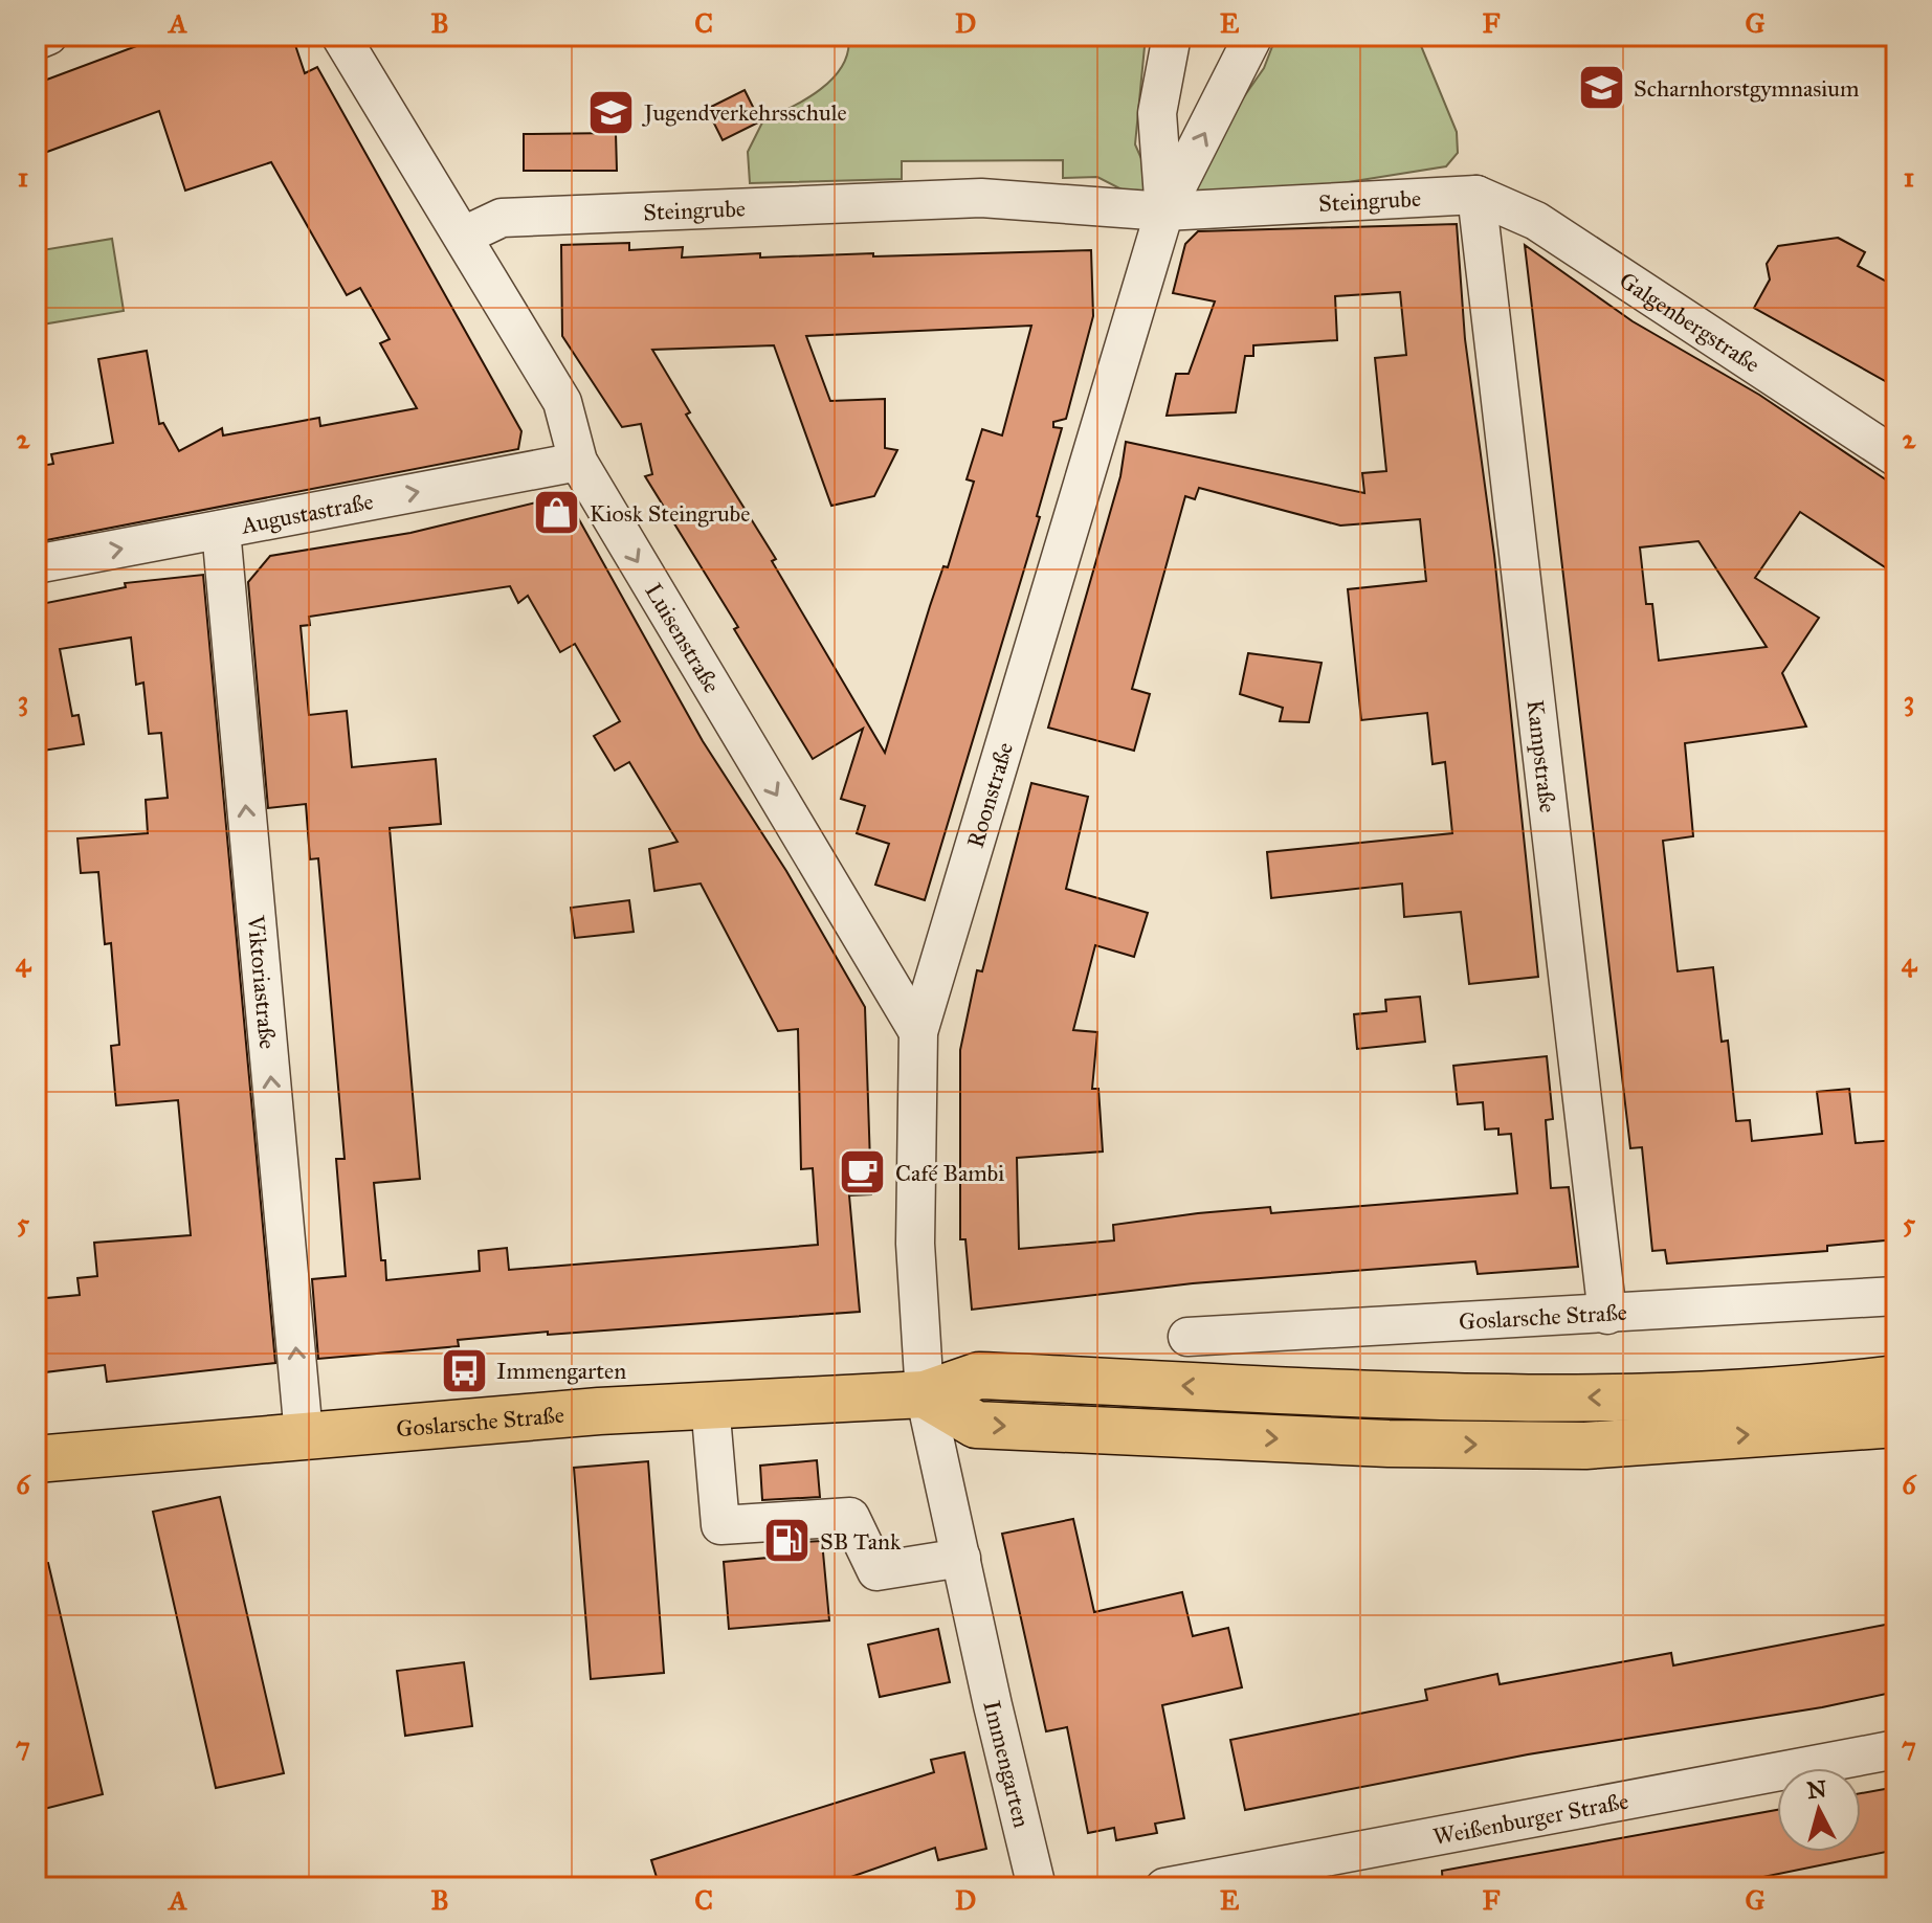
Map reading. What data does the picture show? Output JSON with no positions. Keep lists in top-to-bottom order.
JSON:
{
  "streets": {
    "main road": ["Goslarsche Straße"],
    "street": [
      "Steingrube",
      "Galgenbergstraße",
      "Augustastraße",
      "Luisenstraße",
      "Kampstraße",
      "Roonstraße",
      "Viktoriastraße",
      "Immengarten",
      "Weißenburger Straße"
    ]
  },
  "crossings": [
    ["Steingrube", "Galgenbergstraße"],
    ["Steingrube", "Luisenstraße"],
    ["Steingrube", "Kampstraße"],
    ["Steingrube", "Roonstraße"],
    ["Galgenbergstraße", "Kampstraße"],
    ["Augustastraße", "Luisenstraße"],
    ["Augustastraße", "Viktoriastraße"],
    ["Luisenstraße", "Roonstraße"],
    ["Kampstraße", "Goslarsche Straße"],
    ["Roonstraße", "Goslarsche Straße"],
    ["Roonstraße", "Immengarten"],
    ["Viktoriastraße", "Goslarsche Straße"],
    ["Goslarsche Straße", "Immengarten"]
  ],
  "one_way": ["Augustastraße", "Luisenstraße", "Viktoriastraße"],
  "places": {
    "school or university": ["Scharnhorstgymnasium", "Jugendverkehrsschule"],
    "shop": ["Kiosk Steingrube"],
    "cafe": ["Café Bambi"],
    "bus stop": ["Immengarten"],
    "fuel station": ["SB Tank"]
  },
  "north": "top",
  "grid": {
    "columns": [
      "A",
      "B",
      "C",
      "D",
      "E",
      "F",
      "G"
    ],
    "rows": [
      "1",
      "2",
      "3",
      "4",
      "5",
      "6",
      "7"
    ]
  }
}
